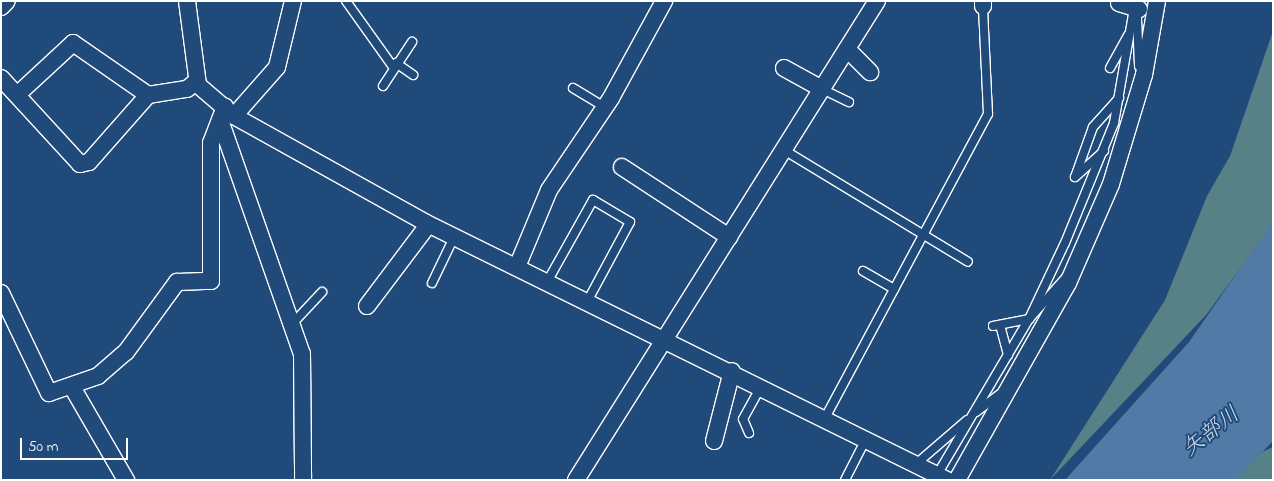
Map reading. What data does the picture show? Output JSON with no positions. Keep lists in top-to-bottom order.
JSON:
{
  "water": ["矢部川"],
  "scale_bar": "50 m"
}
